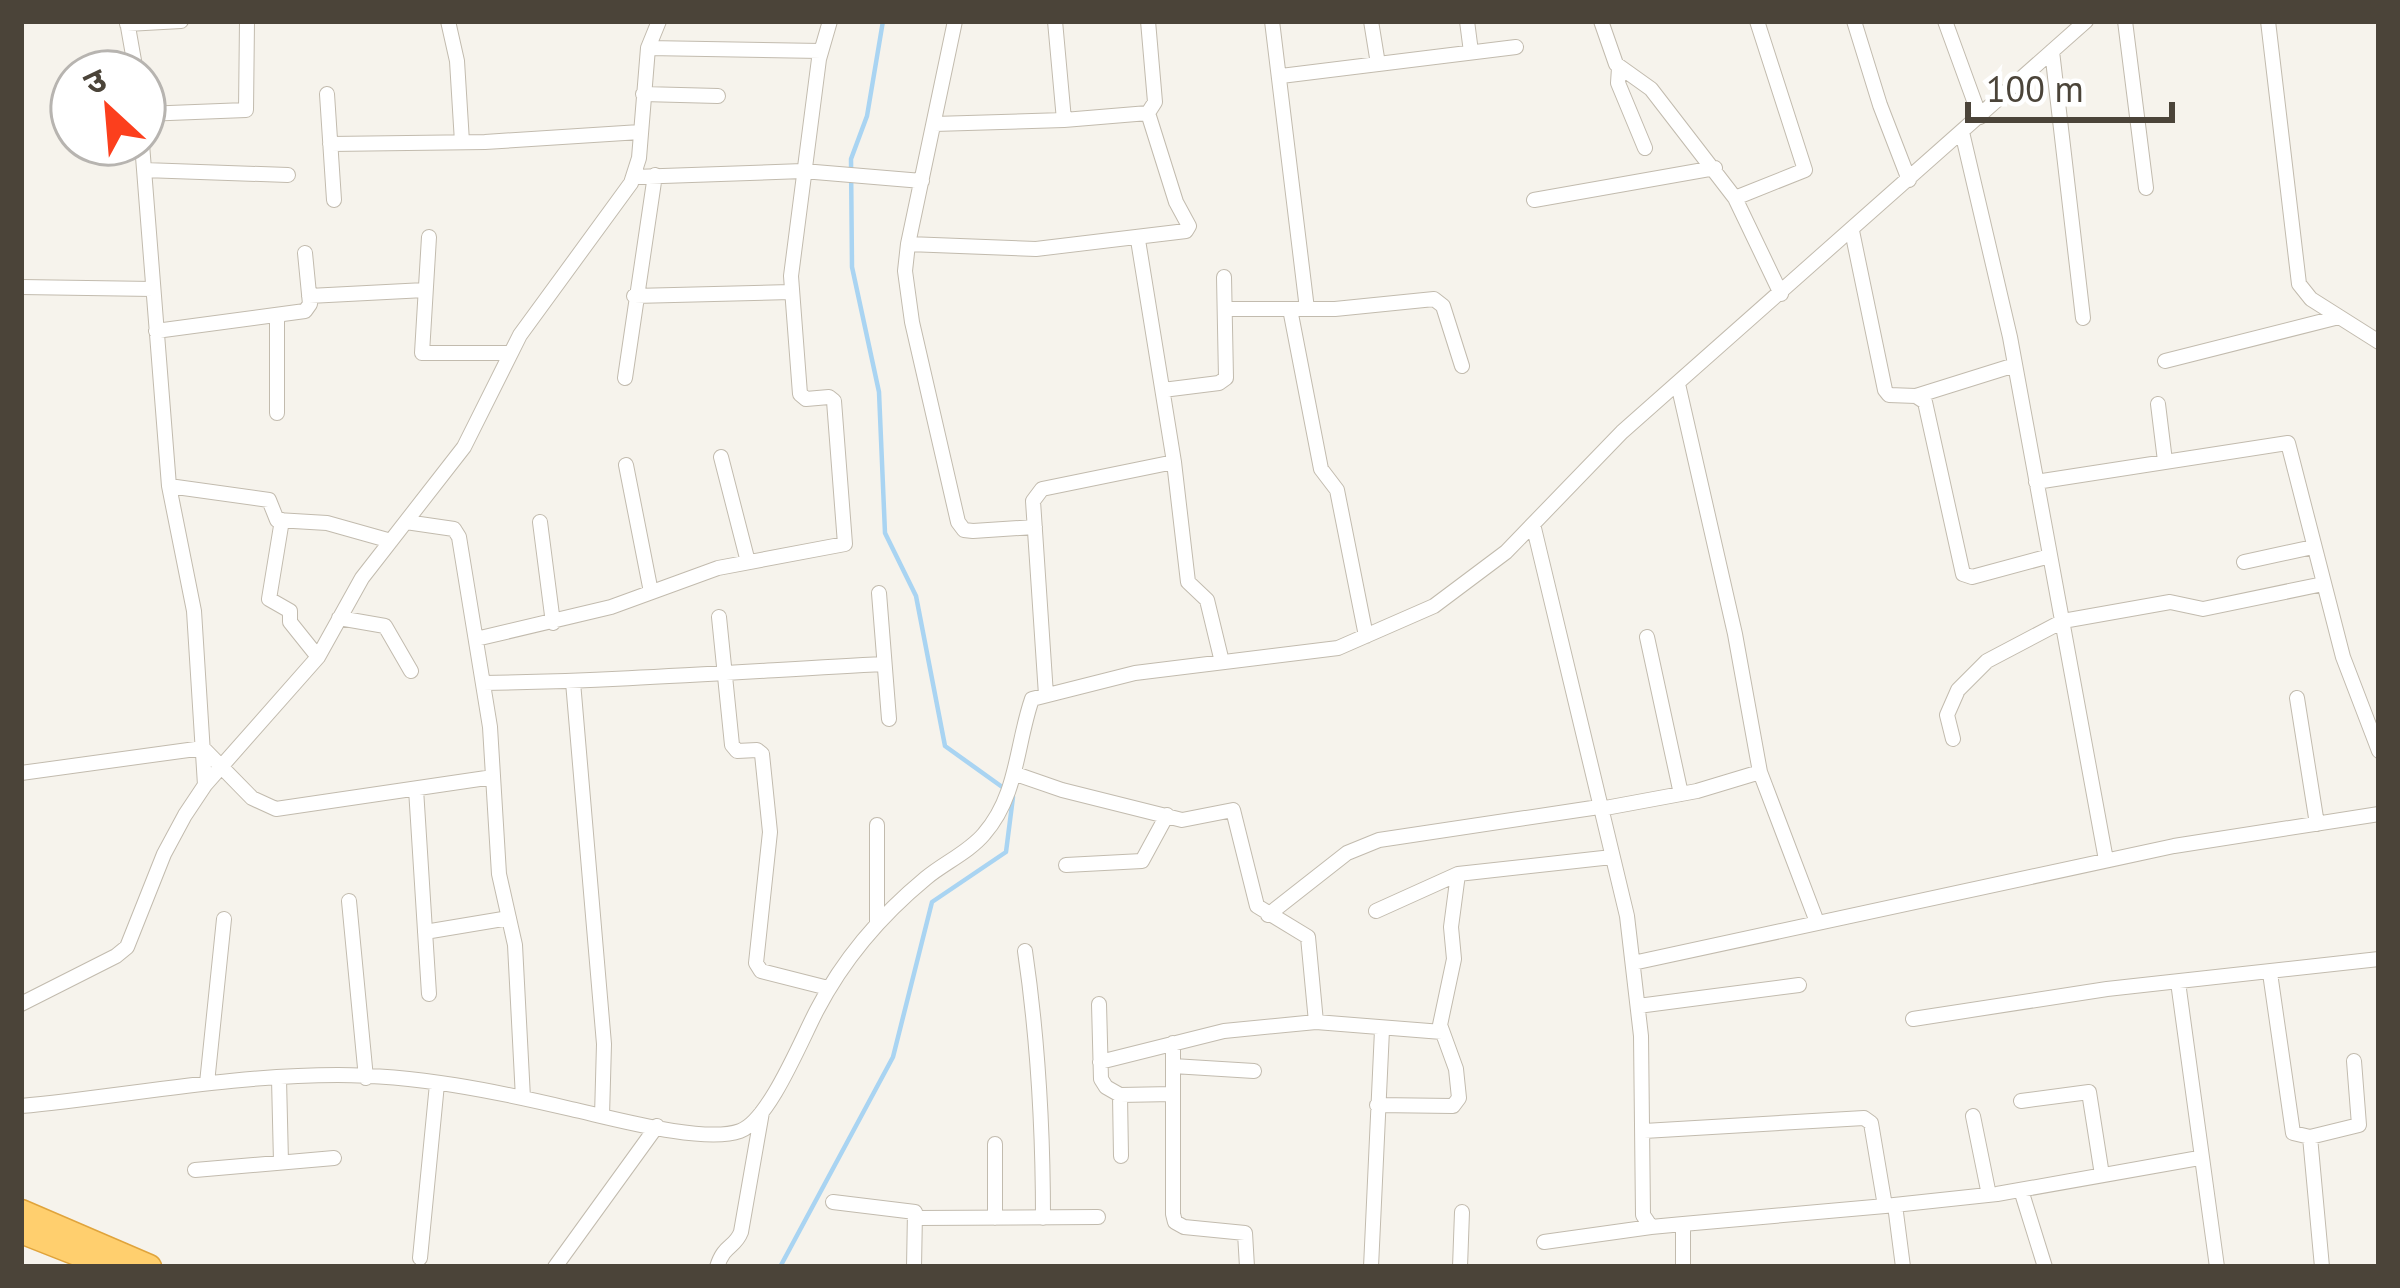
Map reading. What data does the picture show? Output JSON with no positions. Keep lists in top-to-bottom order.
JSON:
{
  "scale_bar": "100 m",
  "north": "top left"
}
